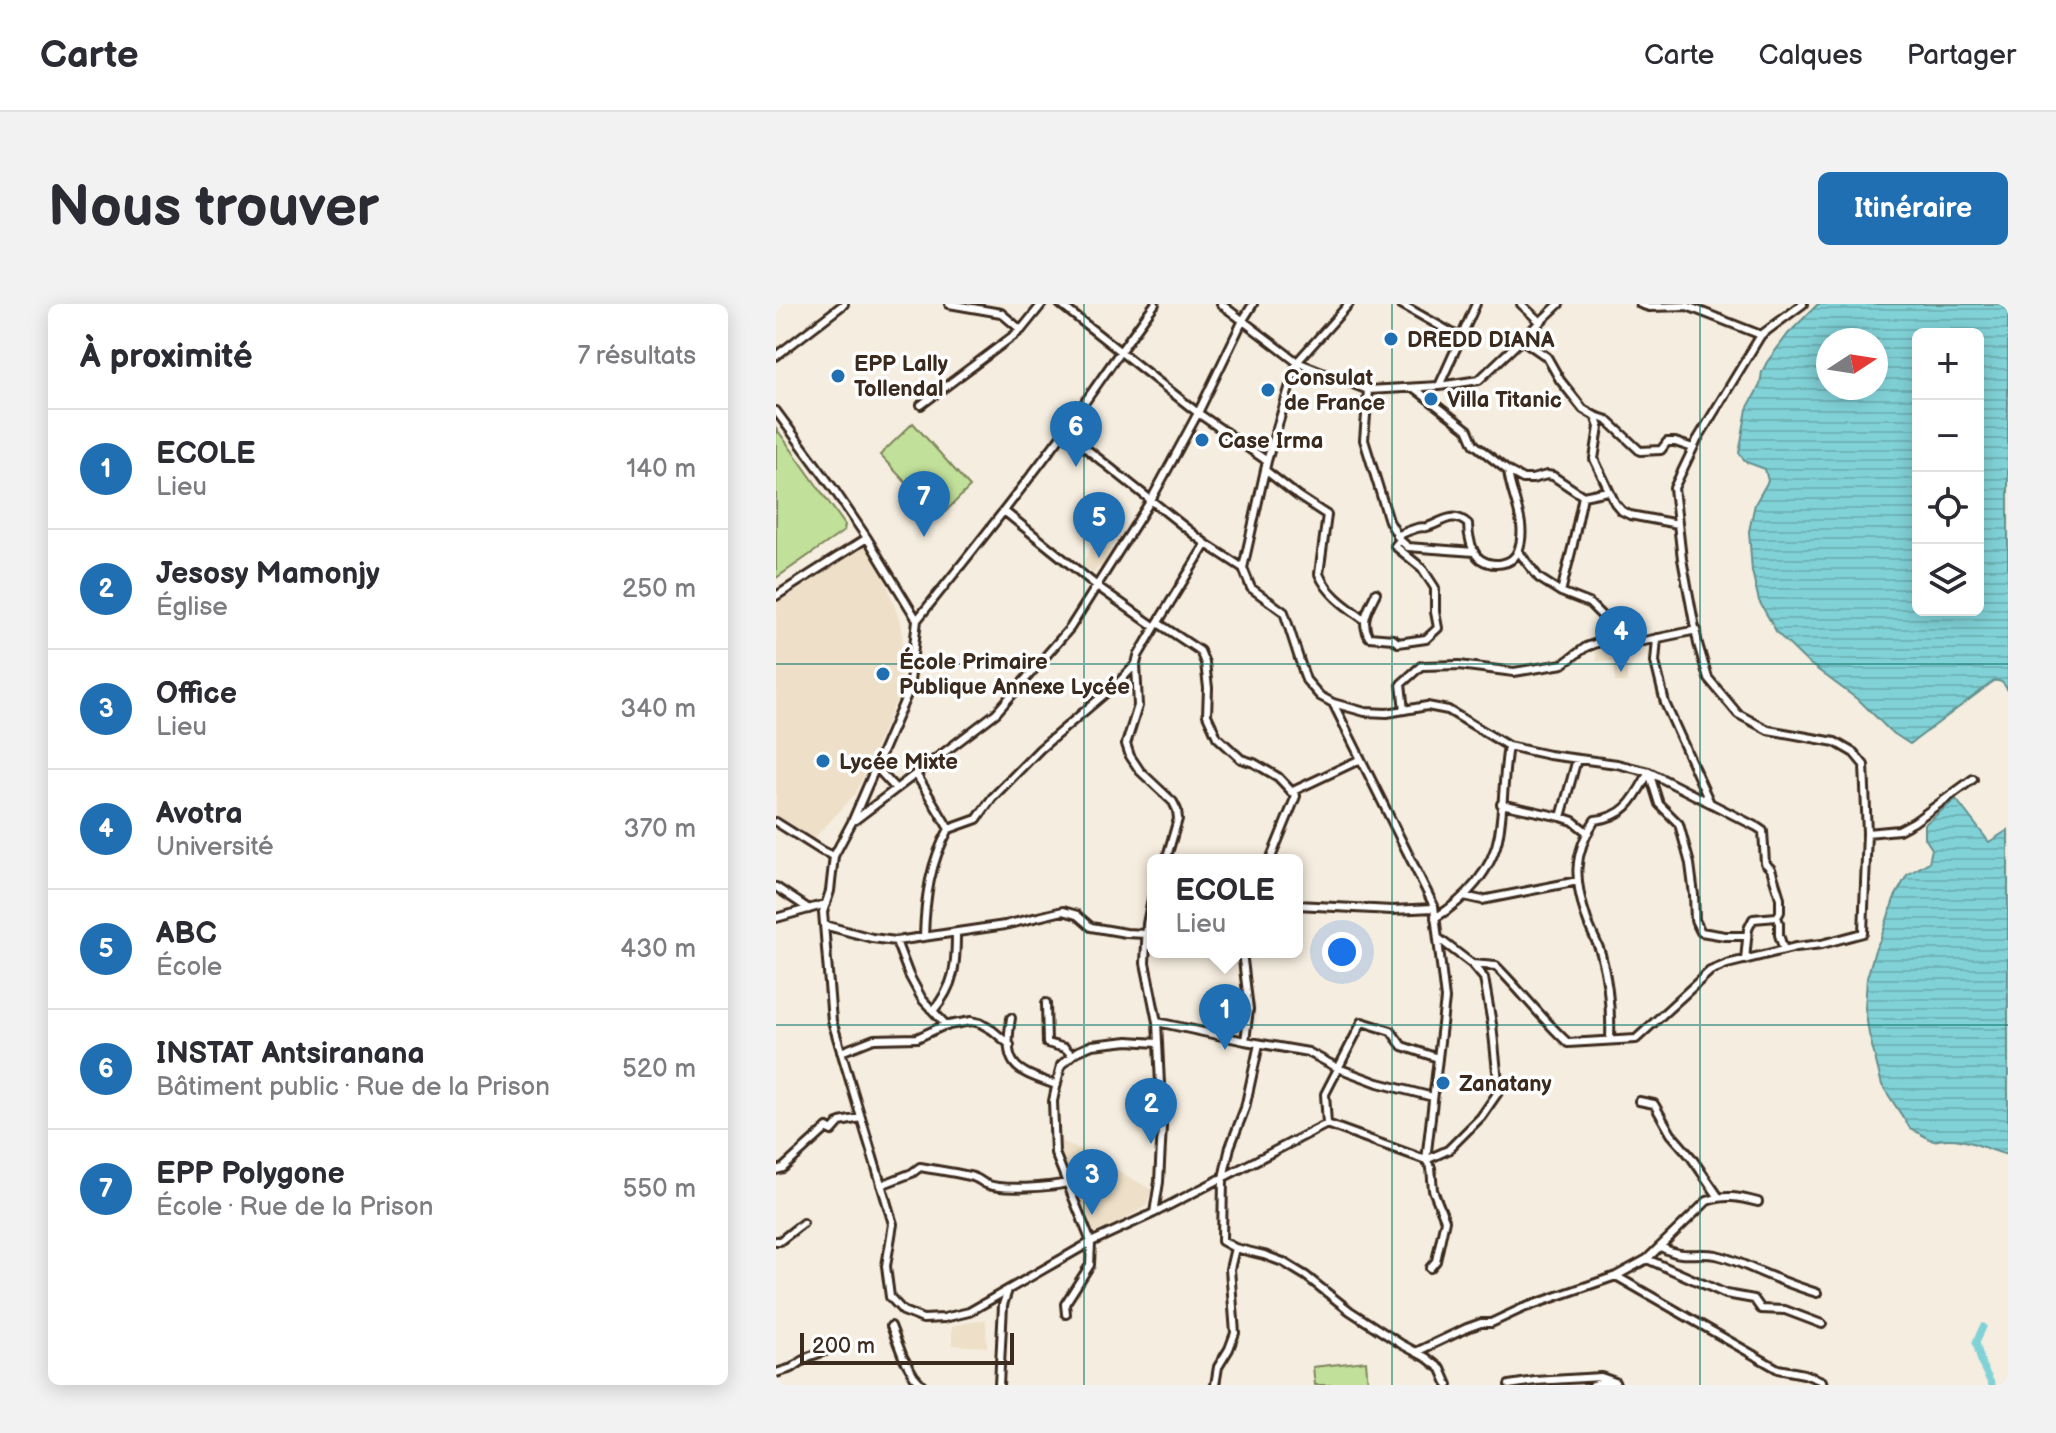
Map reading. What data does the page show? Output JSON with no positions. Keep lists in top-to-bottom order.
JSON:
{
  "places": [
    "DREDD DIANA",
    "EPP Lally Tollendal",
    "Consulat de France",
    "Villa Titanic",
    "Case Irma",
    "École Primaire Publique Annexe Lycée",
    "Lycée Mixte",
    "Zanatany"
  ],
  "scale_bar": "200 m",
  "north": "right",
  "page": {
    "header": "Carte",
    "nav": ["Carte", "Calques", "Partager"],
    "buttons": "Itinéraire",
    "title": "Nous trouver",
    "heading": ["À proximité", "7 résultats"],
    "map_buttons": ["+", "−"],
    "pins": [
      "6",
      "7",
      "5",
      "4",
      "1",
      "2",
      "3"
    ],
    "list": [
      {
        "mark": "1",
        "name": "ECOLE",
        "note": "Lieu",
        "value": "140 m"
      },
      {
        "mark": "2",
        "name": "Jesosy Mamonjy",
        "note": "Église",
        "value": "250 m"
      },
      {
        "mark": "3",
        "name": "Office",
        "note": "Lieu",
        "value": "340 m"
      },
      {
        "mark": "4",
        "name": "Avotra",
        "note": "Université",
        "value": "370 m"
      },
      {
        "mark": "5",
        "name": "ABC",
        "note": "École",
        "value": "430 m"
      },
      {
        "mark": "6",
        "name": "INSTAT Antsiranana",
        "note": "Bâtiment public · Rue de la Prison",
        "value": "520 m"
      },
      {
        "mark": "7",
        "name": "EPP Polygone",
        "note": "École · Rue de la Prison",
        "value": "550 m"
      }
    ],
    "popup": ["ECOLE", "Lieu"],
    "scale": "200 m"
  }
}
